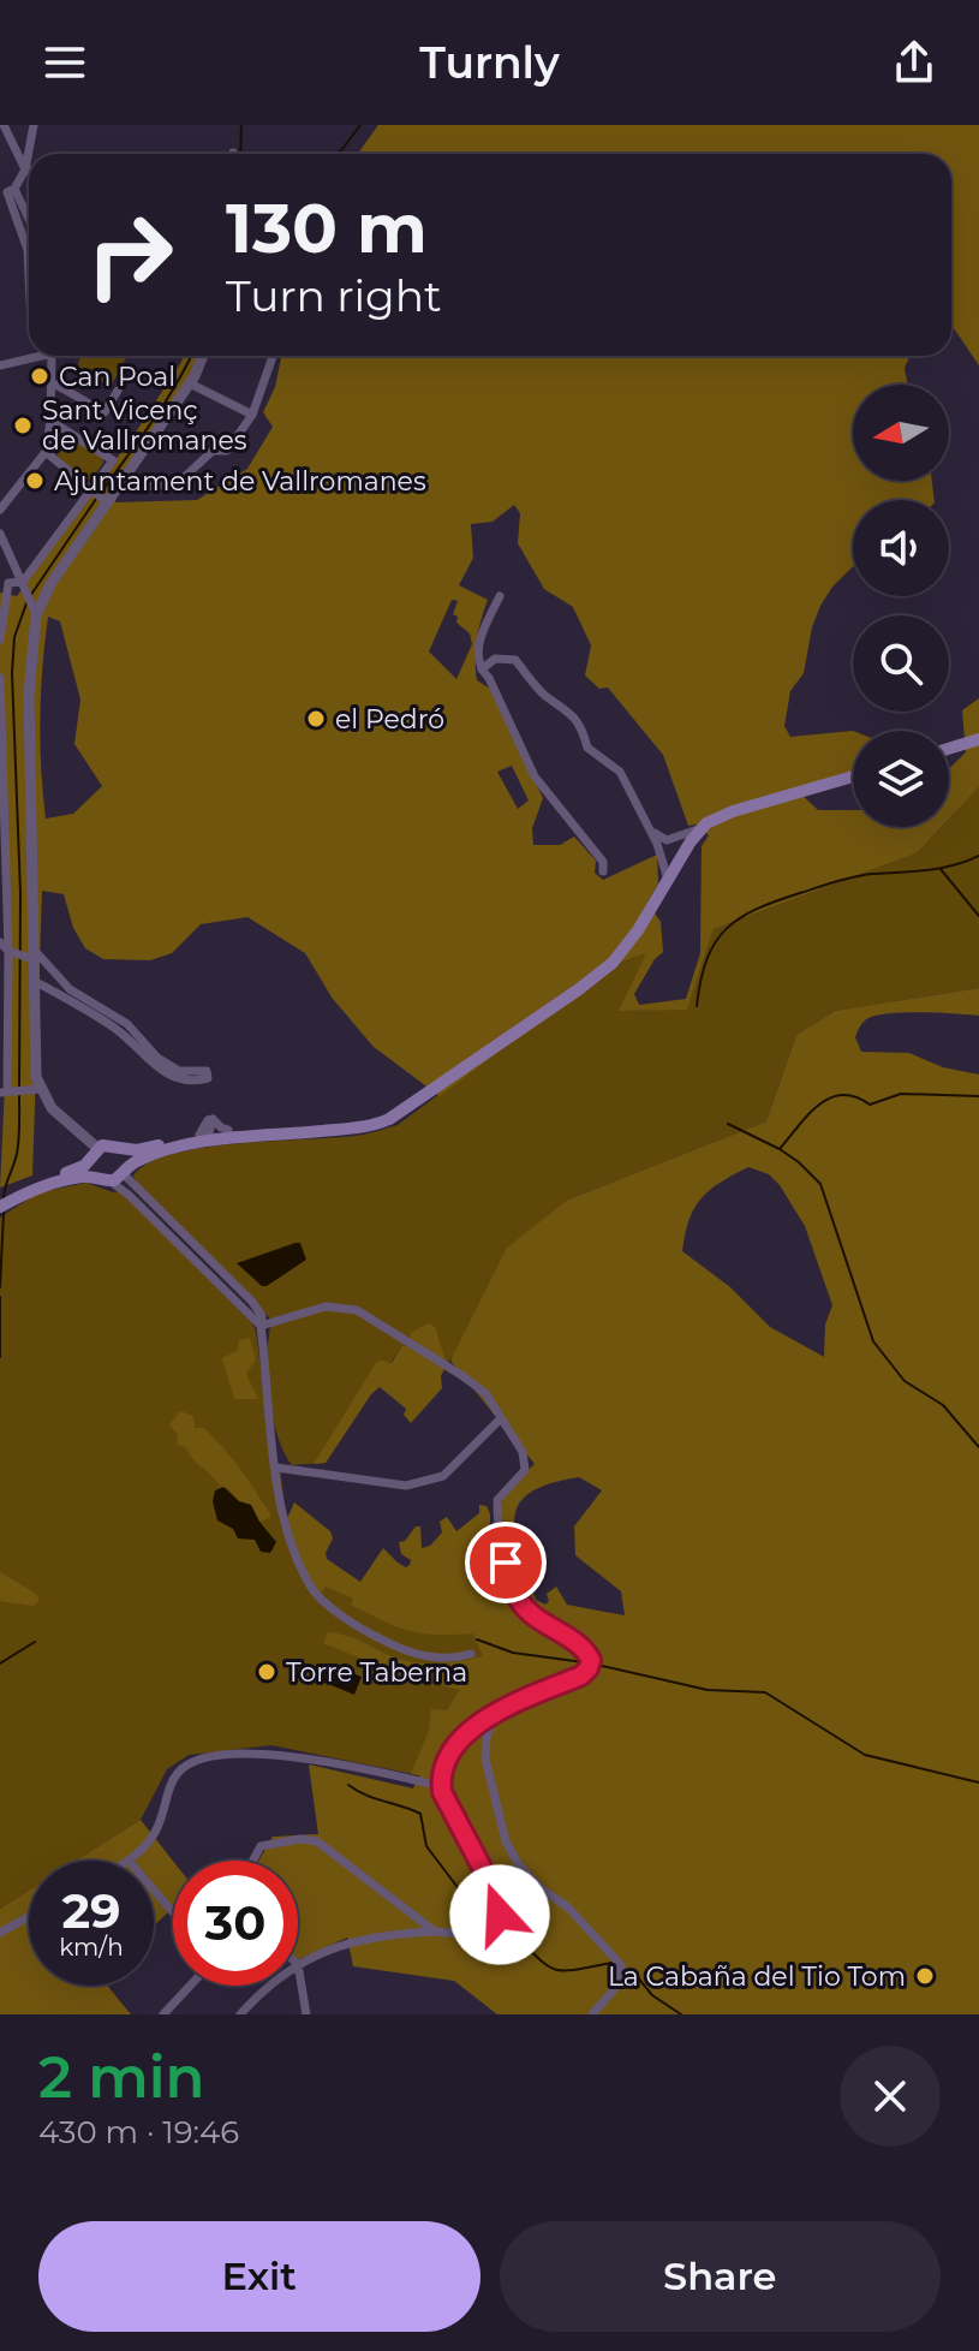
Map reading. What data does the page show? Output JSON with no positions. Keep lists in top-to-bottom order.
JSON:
{
  "places": [
    "Can Poal",
    "Sant Vicenç de Vallromanes",
    "Ajuntament de Vallromanes",
    "el Pedró",
    "Torre Taberna",
    "La Cabaña del Tio Tom"
  ],
  "north": "left",
  "page": {
    "header": "Turnly",
    "turn": ["130 m", "Turn right"],
    "speed": "29 km/h",
    "limit": "30",
    "heading": ["2 min", "430 m · 19:46"],
    "buttons": ["Exit", "Share"]
  }
}
